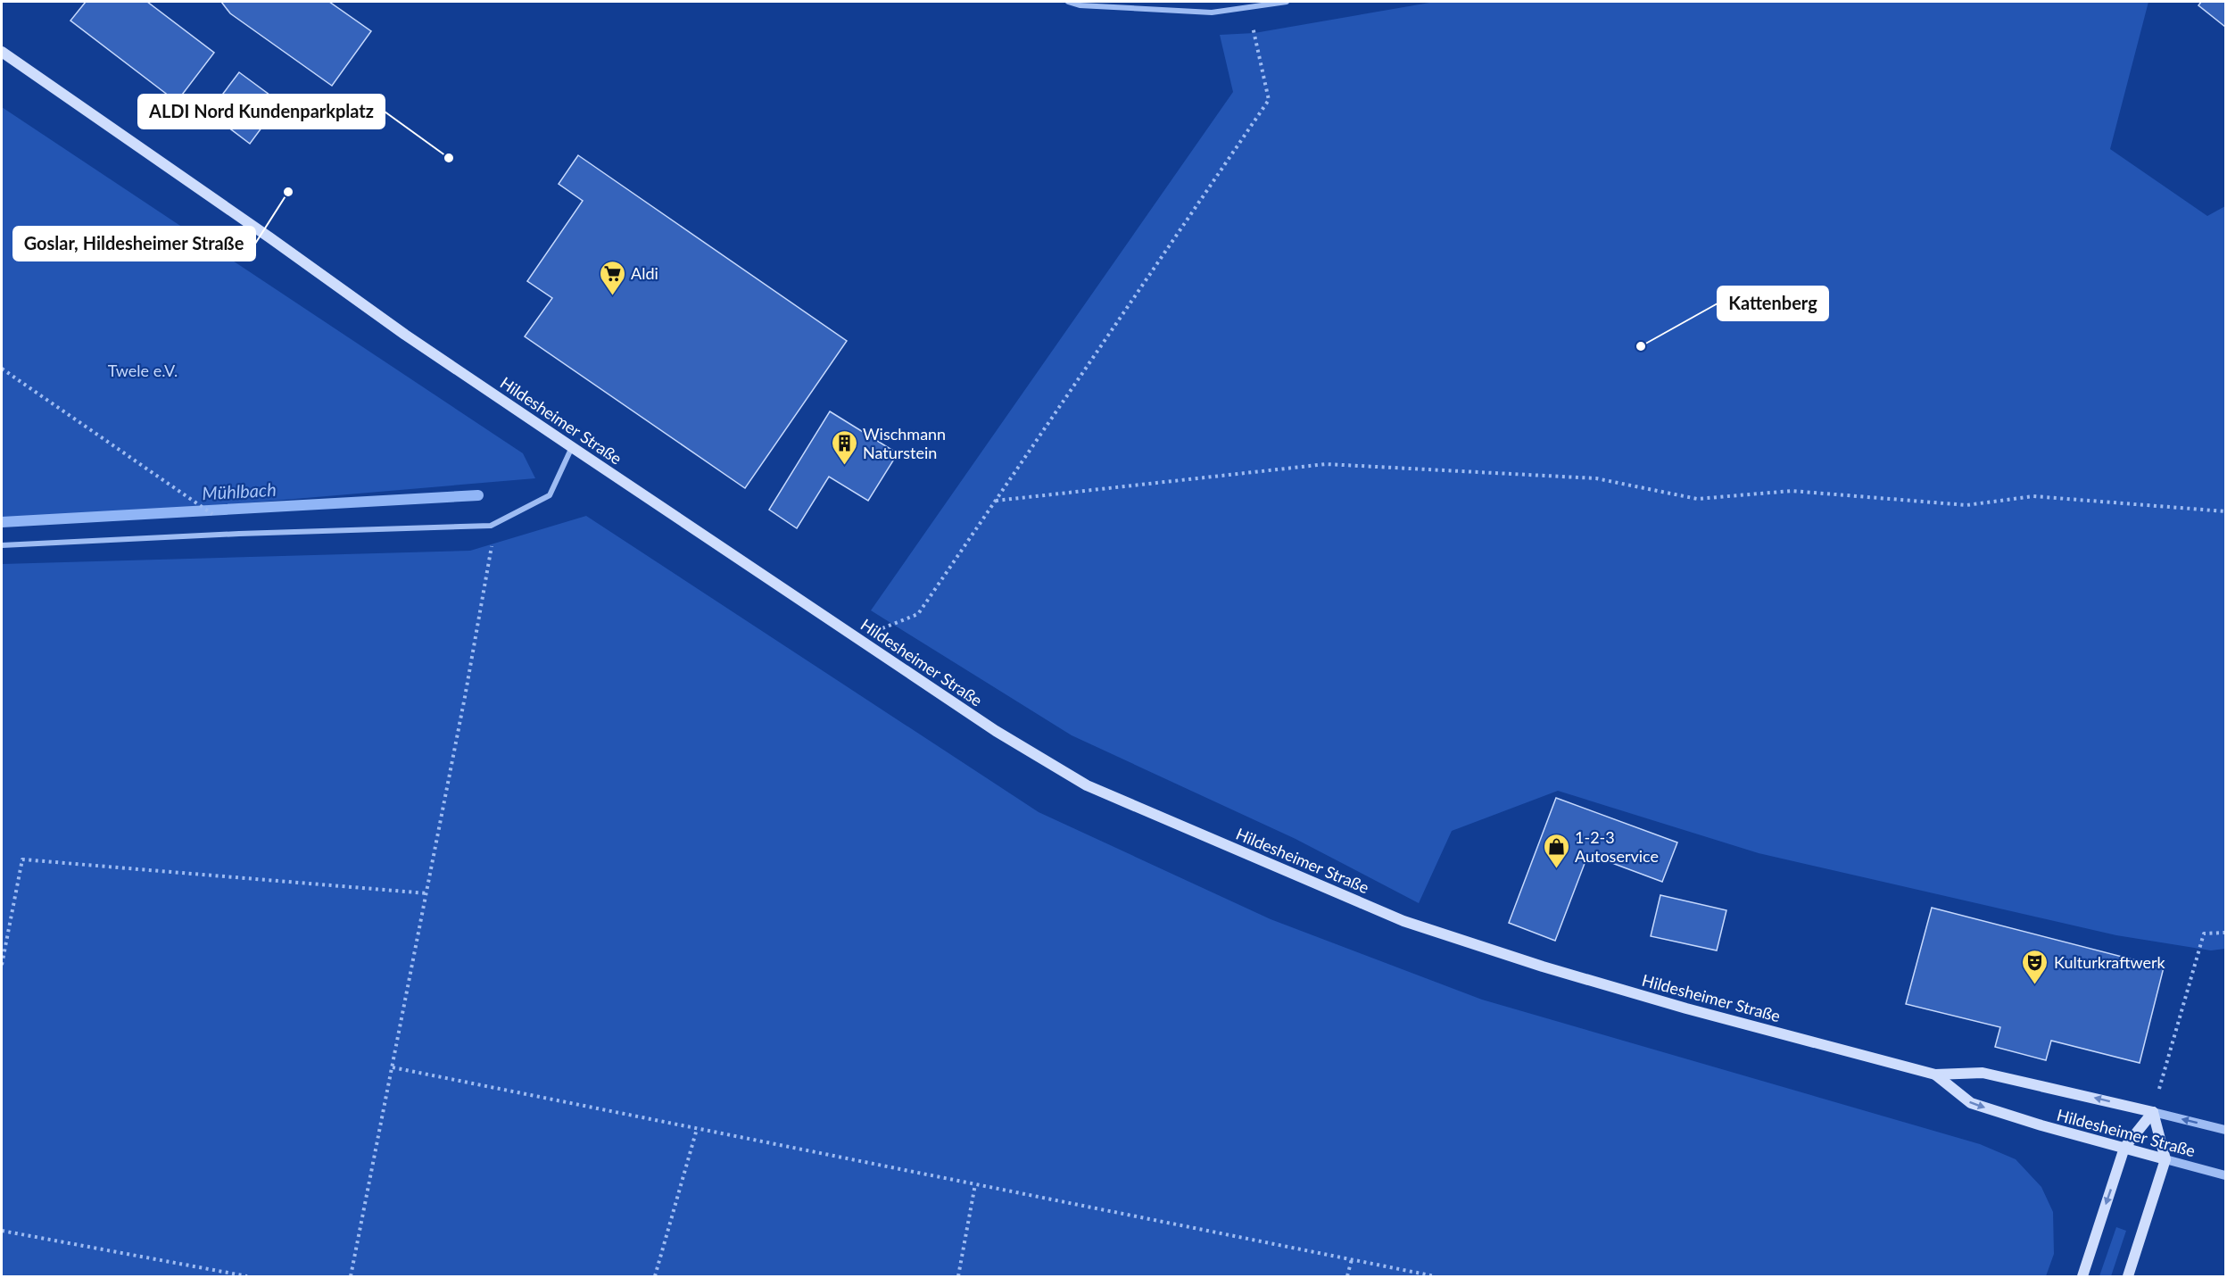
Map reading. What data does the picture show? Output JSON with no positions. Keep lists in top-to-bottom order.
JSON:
{
  "streets": {
    "main road": ["Hildesheimer Straße"]
  },
  "water": ["Mühlbach"],
  "parks": ["Twele e.V."],
  "places": {
    "other": ["ALDI Nord Kundenparkplatz", "Goslar, Hildesheimer Straße", "Kattenberg"],
    "supermarket": ["Aldi"],
    "building": ["Wischmann Naturstein"],
    "shop": ["1-2-3 Autoservice"],
    "theatre": ["Kulturkraftwerk"]
  }
}
